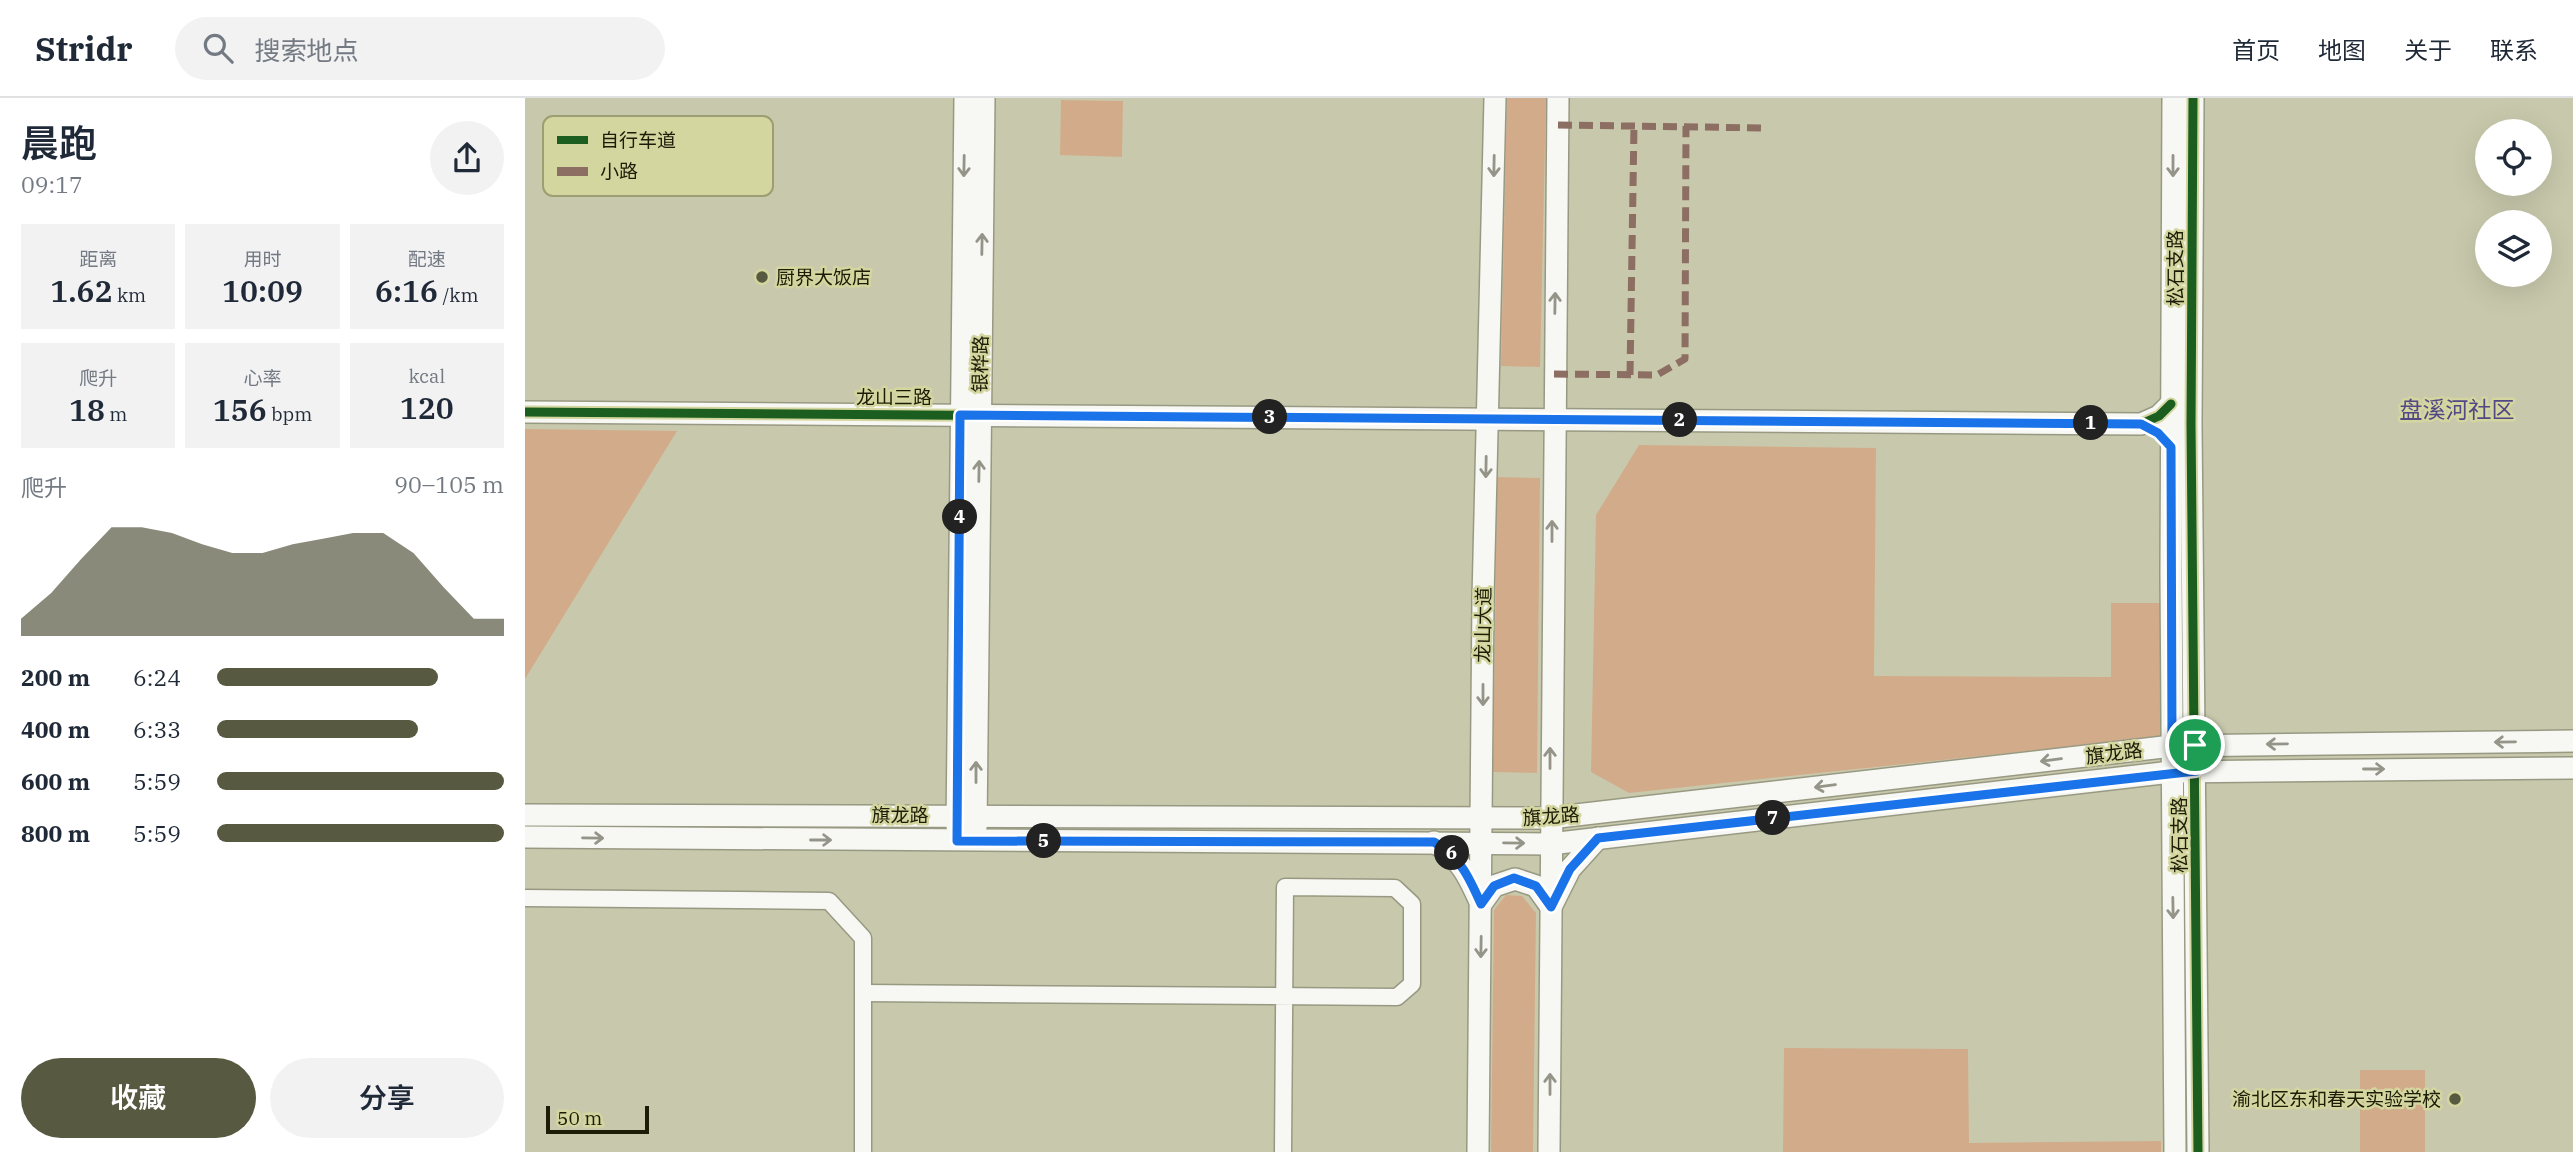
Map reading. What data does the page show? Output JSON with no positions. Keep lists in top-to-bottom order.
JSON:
{
  "streets": {
    "main road": [
      "松石支路",
      "银桦路",
      "龙山三路",
      "龙山大道",
      "旗龙路"
    ]
  },
  "crossings": [
    ["松石支路", "旗龙路"],
    ["银桦路", "龙山三路"],
    ["银桦路", "旗龙路"],
    ["龙山三路", "龙山大道"],
    ["龙山大道", "旗龙路"]
  ],
  "districts": ["盘溪河社区"],
  "places": ["厨界大饭店", "渝北区东和春天实验学校"],
  "legend": ["自行车道", "小路"],
  "scale_bar": "50 m",
  "page": {
    "header": "Stridr",
    "search": "搜索地点",
    "nav": [
      "首页",
      "地图",
      "关于",
      "联系"
    ],
    "heading": ["晨跑", "09:17"],
    "stats": [
      ["距离", "1.62 km"],
      ["用时", "10:09"],
      ["配速", "6:16 /km"],
      ["爬升", "18 m"],
      ["心率", "156 bpm"],
      ["kcal", "120"]
    ],
    "pins": [
      "3",
      "2",
      "1",
      "4",
      "7",
      "5",
      "6"
    ],
    "chart": ["爬升", "90–105 m"],
    "list": [
      {
        "name": "200 m",
        "note": "6:24"
      },
      {
        "name": "400 m",
        "note": "6:33"
      },
      {
        "name": "600 m",
        "note": "5:59"
      },
      {
        "name": "800 m",
        "note": "5:59"
      }
    ],
    "buttons": ["收藏", "分享"],
    "scale": "50 m"
  }
}
